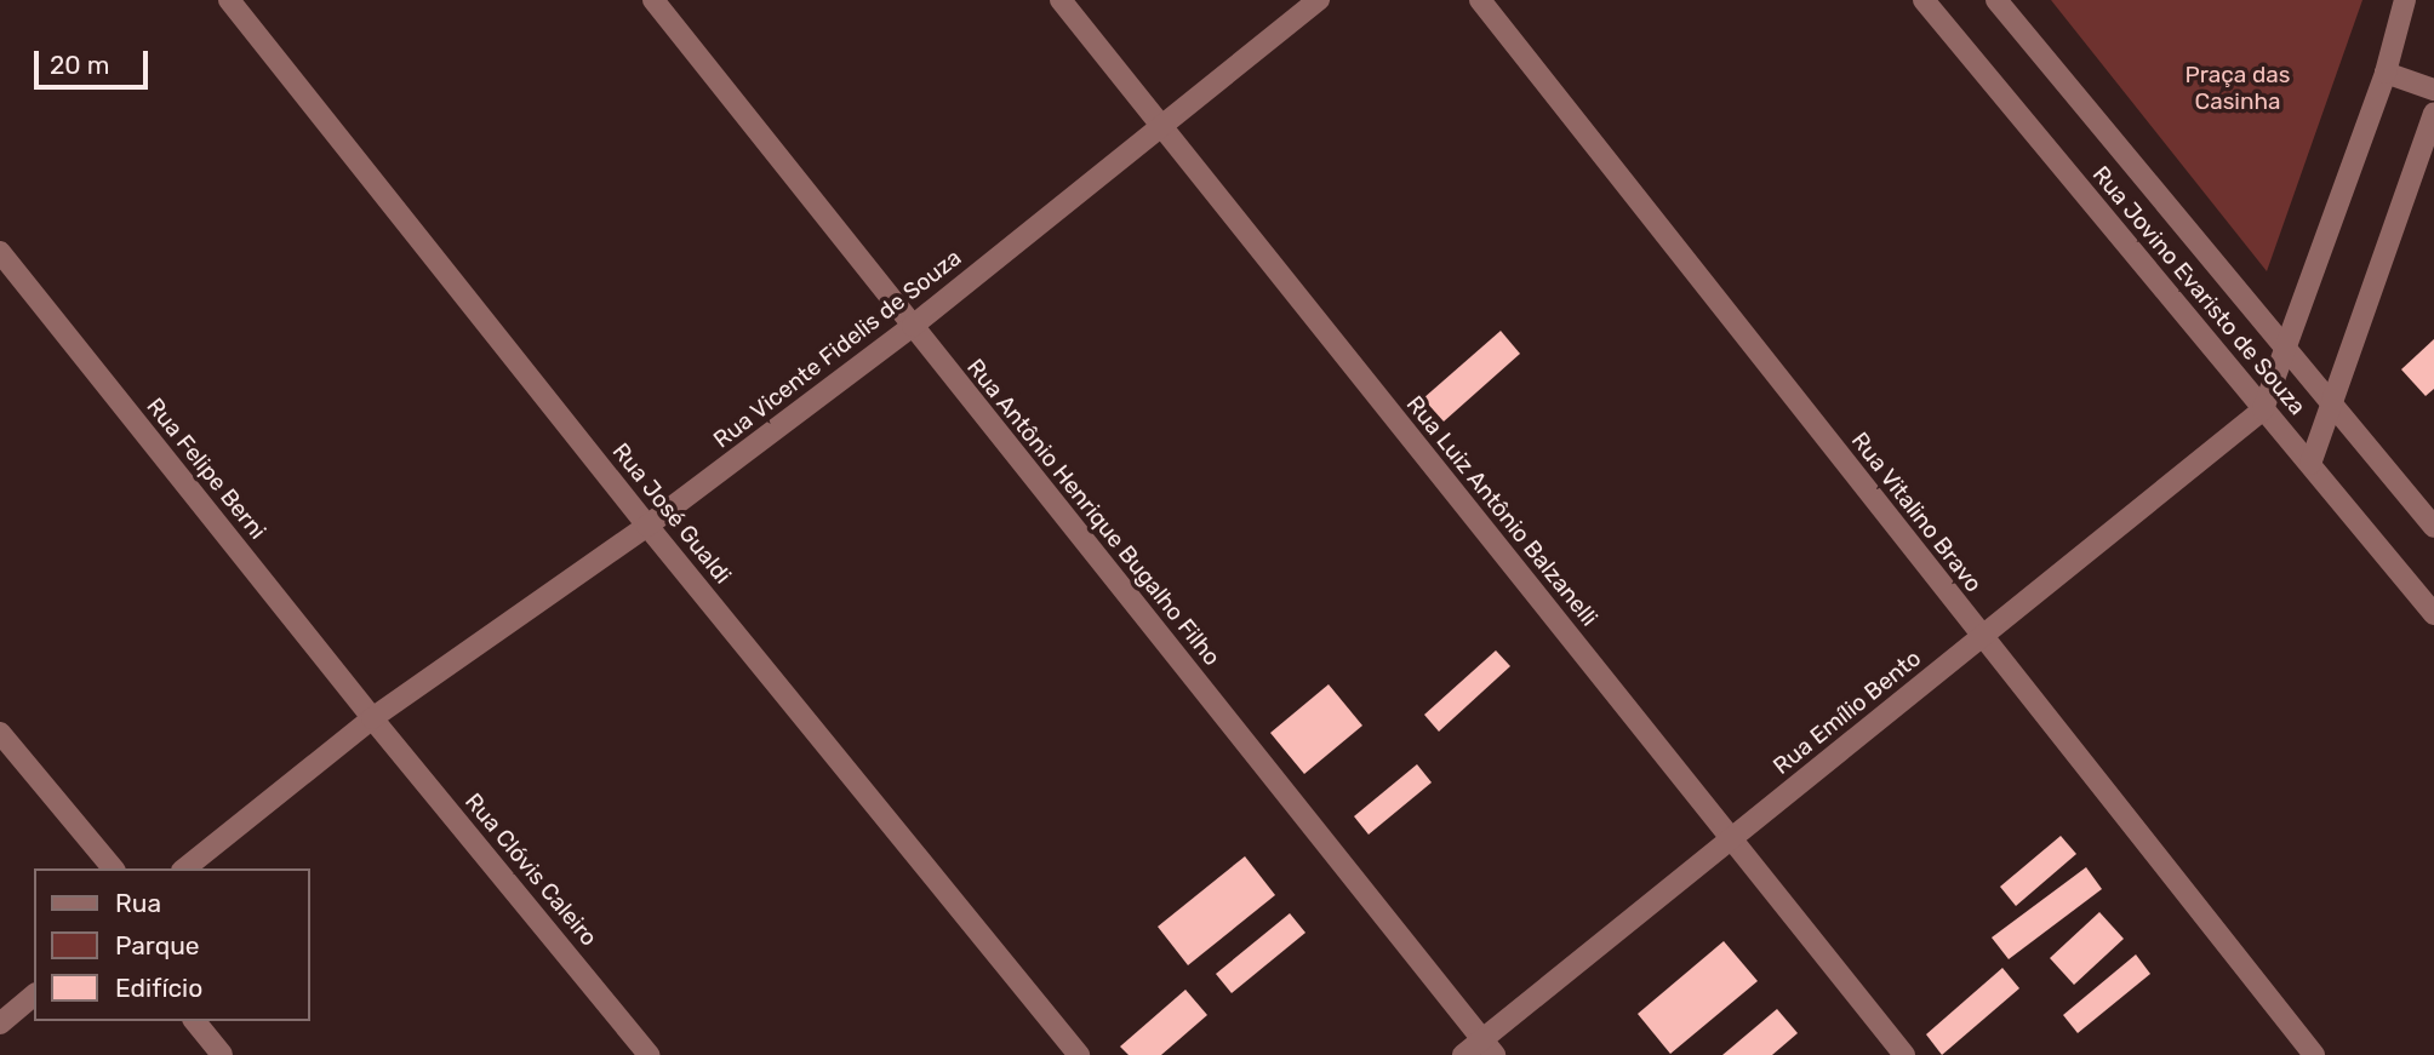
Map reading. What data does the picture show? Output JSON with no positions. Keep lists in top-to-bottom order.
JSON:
{
  "streets": {
    "street": [
      "Rua Jovino Evaristo de Souza",
      "Rua Vicente Fidelis de Souza",
      "Rua Felipe Berni",
      "Rua Luiz Antônio Balzanelli",
      "Rua Antônio Henrique Bugalho Filho",
      "Rua Vitalino Bravo",
      "Rua José Gualdi",
      "Rua Emílio Bento",
      "Rua Clóvis Caleiro"
    ]
  },
  "crossings": [
    ["Rua Jovino Evaristo de Souza", "Rua Emílio Bento"],
    ["Rua Vicente Fidelis de Souza", "Rua Felipe Berni"],
    ["Rua Vicente Fidelis de Souza", "Rua Luiz Antônio Balzanelli"],
    ["Rua Vicente Fidelis de Souza", "Rua Antônio Henrique Bugalho Filho"],
    ["Rua Vicente Fidelis de Souza", "Rua José Gualdi"],
    ["Rua Vicente Fidelis de Souza", "Rua Clóvis Caleiro"],
    ["Rua Felipe Berni", "Rua Clóvis Caleiro"],
    ["Rua Luiz Antônio Balzanelli", "Rua Emílio Bento"],
    ["Rua Antônio Henrique Bugalho Filho", "Rua Emílio Bento"],
    ["Rua Vitalino Bravo", "Rua Emílio Bento"]
  ],
  "parks": ["Praça das Casinha"],
  "legend": ["Rua", "Parque", "Edifício"],
  "scale_bar": "20 m"
}
